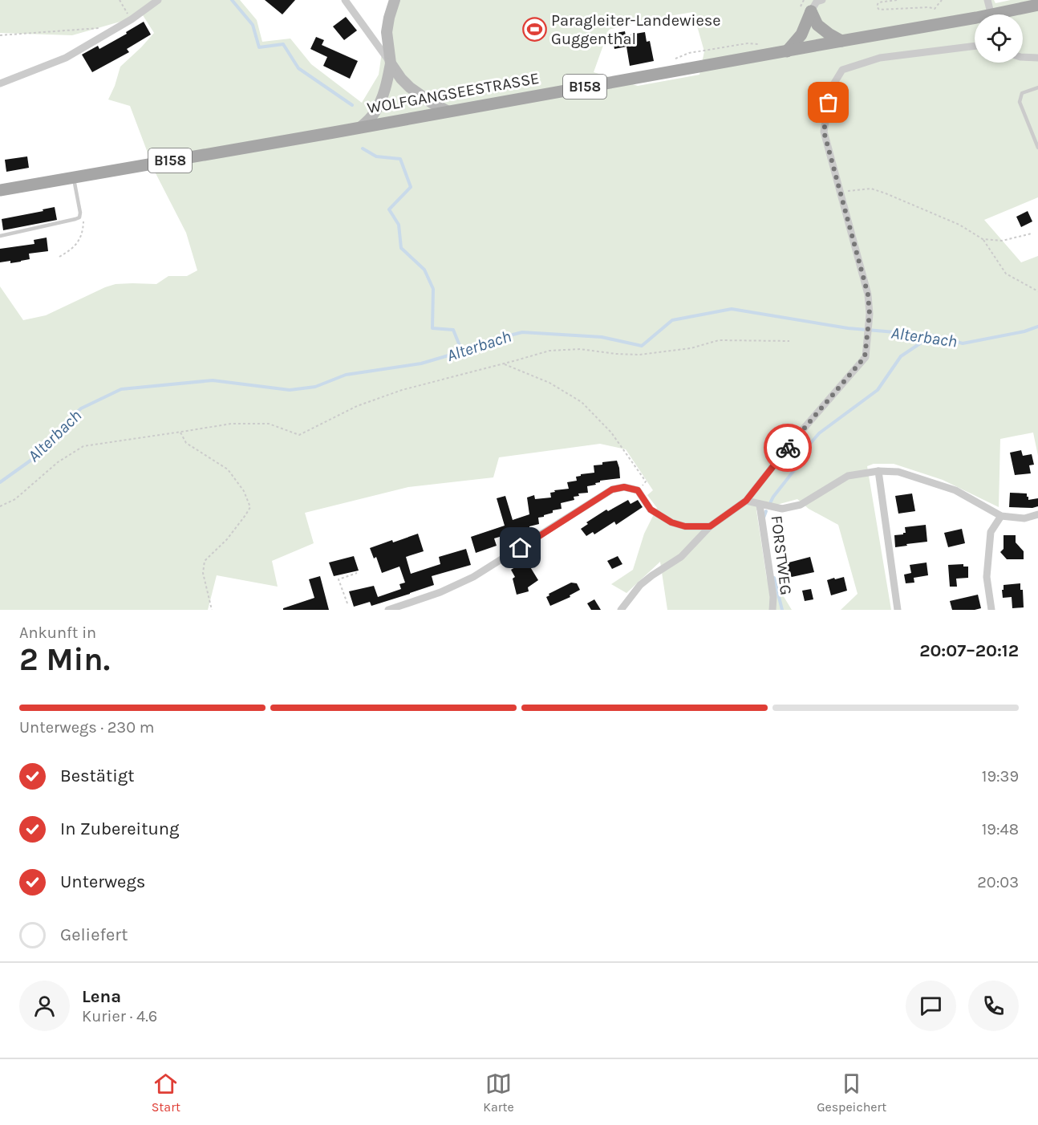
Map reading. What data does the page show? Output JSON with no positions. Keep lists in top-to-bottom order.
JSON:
{
  "streets": {
    "main road": ["B158", "WOLFGANGSEESTRASSE"],
    "street": ["FORSTWEG"]
  },
  "water": ["Alterbach"],
  "places": {
    "sports": ["Paragleiter-Landewiese Guggenthal"]
  },
  "page": {
    "heading": ["2 Min.", "Ankunft in", "20:07–20:12"],
    "panel": ["Lena", "Kurier · 4.6"],
    "bar": "Unterwegs · 230 m",
    "list": [
      ["Bestätigt", "19:39"],
      ["In Zubereitung", "19:48"],
      ["Unterwegs", "20:03"],
      "Geliefert"
    ],
    "tabs": ["Start", "Karte", "Gespeichert"]
  }
}
